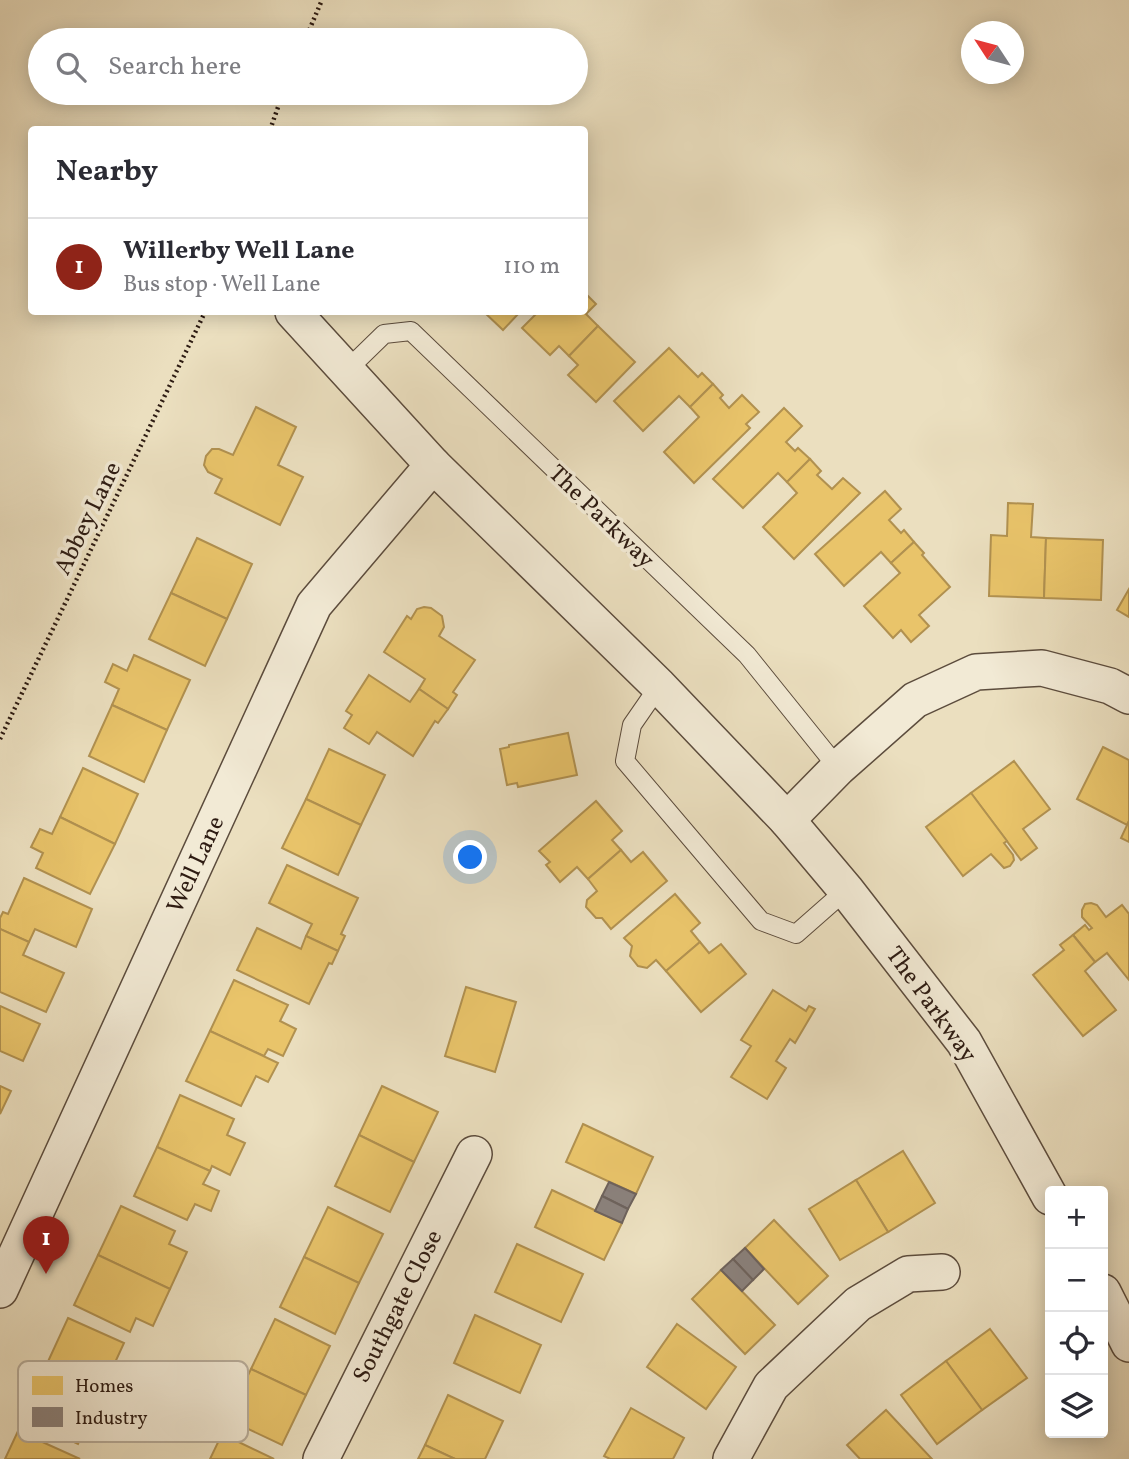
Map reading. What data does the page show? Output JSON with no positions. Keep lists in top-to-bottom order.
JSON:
{
  "streets": {
    "street": ["The Parkway", "Well Lane", "Southgate Close"],
    "path": ["Abbey Lane"]
  },
  "crossings": [
    ["The Parkway", "Well Lane"]
  ],
  "legend": ["Homes", "Industry"],
  "north": "top left",
  "page": {
    "search": "Search here",
    "heading": "Nearby",
    "list": [
      {
        "mark": "1",
        "name": "Willerby Well Lane",
        "note": "Bus stop · Well Lane",
        "value": "110 m"
      }
    ],
    "map_buttons": ["+", "−"],
    "pins": "1"
  }
}
